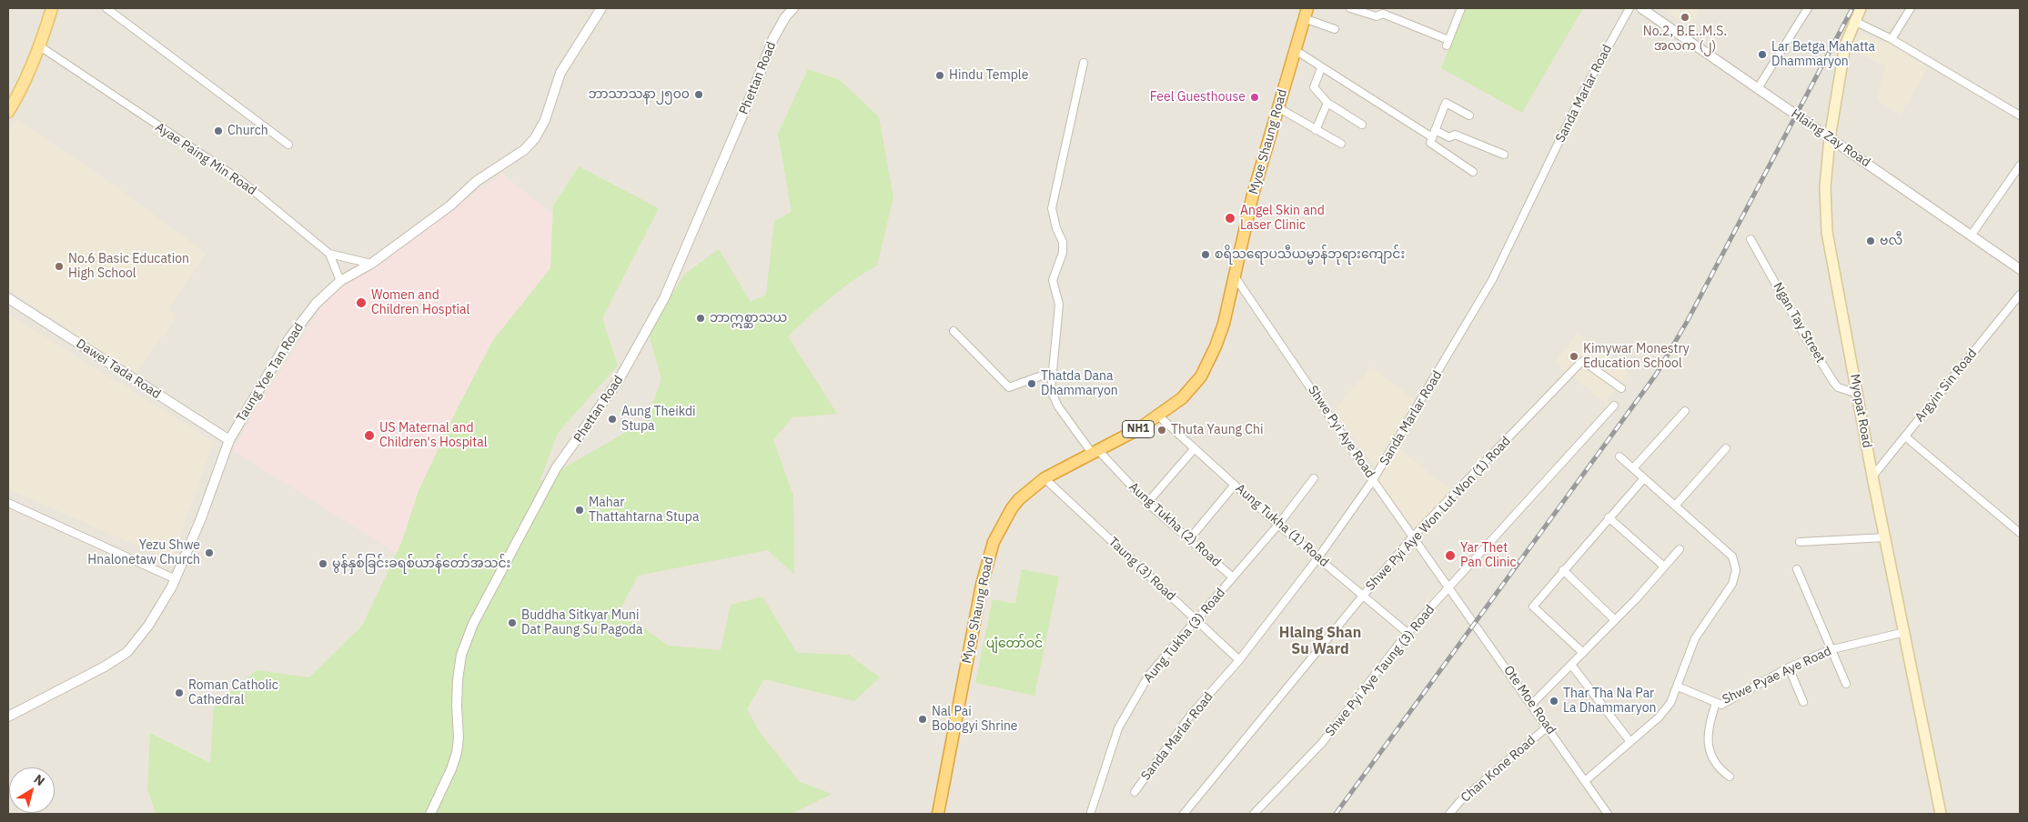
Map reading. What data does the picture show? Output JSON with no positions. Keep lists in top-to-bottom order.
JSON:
{
  "streets": {
    "highway": ["Myoe Shaung Road", "NH1"],
    "main road": ["Myopat Road"],
    "street": [
      "Phettan Road",
      "Sanda Marlar Road",
      "Hlaing Zay Road",
      "Ayae Paing Min Road",
      "Ngan Tay Street",
      "Dawei Tada Road",
      "Taung Yoe Tan Road",
      "Argyin Sin Road",
      "Shwe Pyi Aye Road",
      "Shwe Pyi Aye Won Lut Won (1) Road",
      "Aung Tukha (2) Road",
      "Aung Tukha (1) Road",
      "Taung (3) Road",
      "Aung Tukha (3) Road",
      "Shwe Pyi Aye Taung (3) Road",
      "Shwe Pyae Aye Road",
      "Ote Moe Road",
      "Chan Kone Road"
    ]
  },
  "crossings": [
    ["Sanda Marlar Road", "Shwe Pyi Aye Road"],
    ["Sanda Marlar Road", "Aung Tukha (1) Road"],
    ["Sanda Marlar Road", "Taung (3) Road"],
    ["Hlaing Zay Road", "Myopat Road"],
    ["Myoe Shaung Road", "Shwe Pyi Aye Road"],
    ["Myoe Shaung Road", "Aung Tukha (2) Road"],
    ["Myoe Shaung Road", "Aung Tukha (1) Road"],
    ["Myoe Shaung Road", "Taung (3) Road"],
    ["Ayae Paing Min Road", "Taung Yoe Tan Road"],
    ["Ngan Tay Street", "Myopat Road"],
    ["Dawei Tada Road", "Taung Yoe Tan Road"],
    ["Argyin Sin Road", "Myopat Road"],
    ["Myopat Road", "Shwe Pyae Aye Road"],
    ["Shwe Pyi Aye Road", "Shwe Pyi Aye Won Lut Won (1) Road"],
    ["Shwe Pyi Aye Road", "Shwe Pyi Aye Taung (3) Road"],
    ["Shwe Pyi Aye Road", "Ote Moe Road"],
    ["Shwe Pyi Aye Won Lut Won (1) Road", "Aung Tukha (1) Road"],
    ["Aung Tukha (2) Road", "Aung Tukha (3) Road"],
    ["Aung Tukha (1) Road", "Aung Tukha (3) Road"],
    ["Aung Tukha (1) Road", "Shwe Pyi Aye Taung (3) Road"],
    ["Taung (3) Road", "Aung Tukha (3) Road"],
    ["Shwe Pyi Aye Taung (3) Road", "Ote Moe Road"],
    ["Ote Moe Road", "Chan Kone Road"]
  ],
  "districts": ["Hlaing Shan Su Ward"],
  "parks": ["ပျံတော်ဝင်"],
  "places": [
    "No.2, B.E..M.S. အလက (၂)",
    "Lar Betga Mahatta Dhammaryon",
    "Hindu Temple",
    "ဘာသာသနာ၂၅၀၀",
    "Feel Guesthouse",
    "Church",
    "Angel Skin and Laser Clinic",
    "ဗလီ",
    "စရိသရောပသီယမ္မာန်ဘုရားကျောင်း",
    "No.6 Basic Education High School",
    "Women and Children Hosptial",
    "ဘာဣစ္ဆာသယ",
    "Kimywar Monestry Education School",
    "Thatda Dana Dhammaryon",
    "Aung Theikdi Stupa",
    "Thuta Yaung Chi",
    "US Maternal and Children's Hospital",
    "Mahar Thattahtarna Stupa",
    "Yezu Shwe Hnalonetaw Church",
    "Yar Thet Pan Clinic",
    "မွန်နှစ်ခြင်းခရစ်ယာန်တော်အသင်း",
    "Buddha Sitkyar Muni Dat Paung Su Pagoda",
    "Roman Catholic Cathedral",
    "Thar Tha Na Par La Dhammaryon",
    "Nal Pai Bobogyi Shrine"
  ],
  "north": "top right"
}
